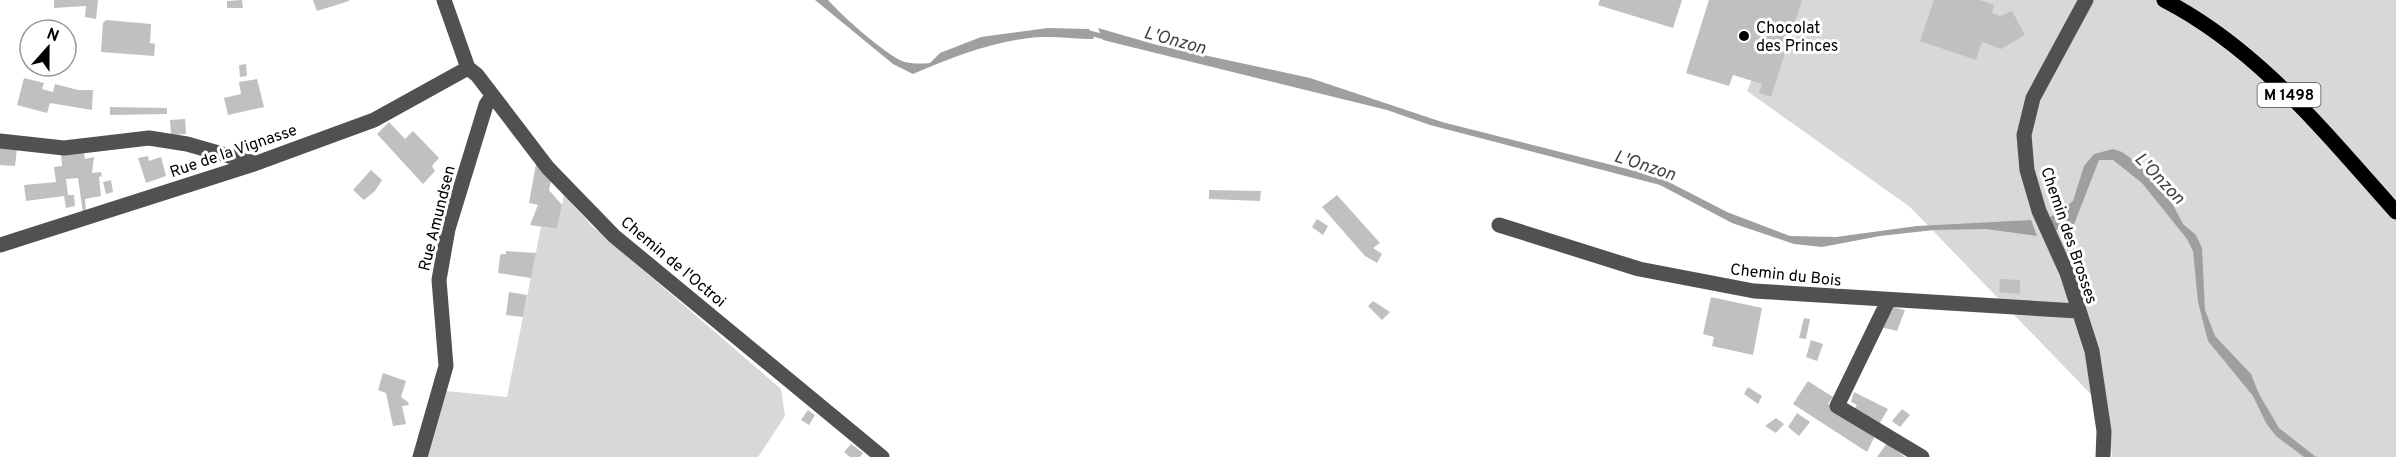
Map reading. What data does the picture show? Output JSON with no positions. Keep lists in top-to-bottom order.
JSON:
{
  "streets": {
    "main road": ["M 1498"],
    "street": [
      "Rue de la Vignasse",
      "Rue Amundsen",
      "Chemin des Brosses",
      "Chemin de l'Octroi",
      "Chemin du Bois"
    ]
  },
  "crossings": [
    ["Rue de la Vignasse", "Chemin de l'Octroi"],
    ["Rue Amundsen", "Chemin de l'Octroi"],
    ["Chemin des Brosses", "Chemin du Bois"]
  ],
  "water": ["L'Onzon"],
  "places": ["Chocolat des Princes"],
  "north": "top"
}
